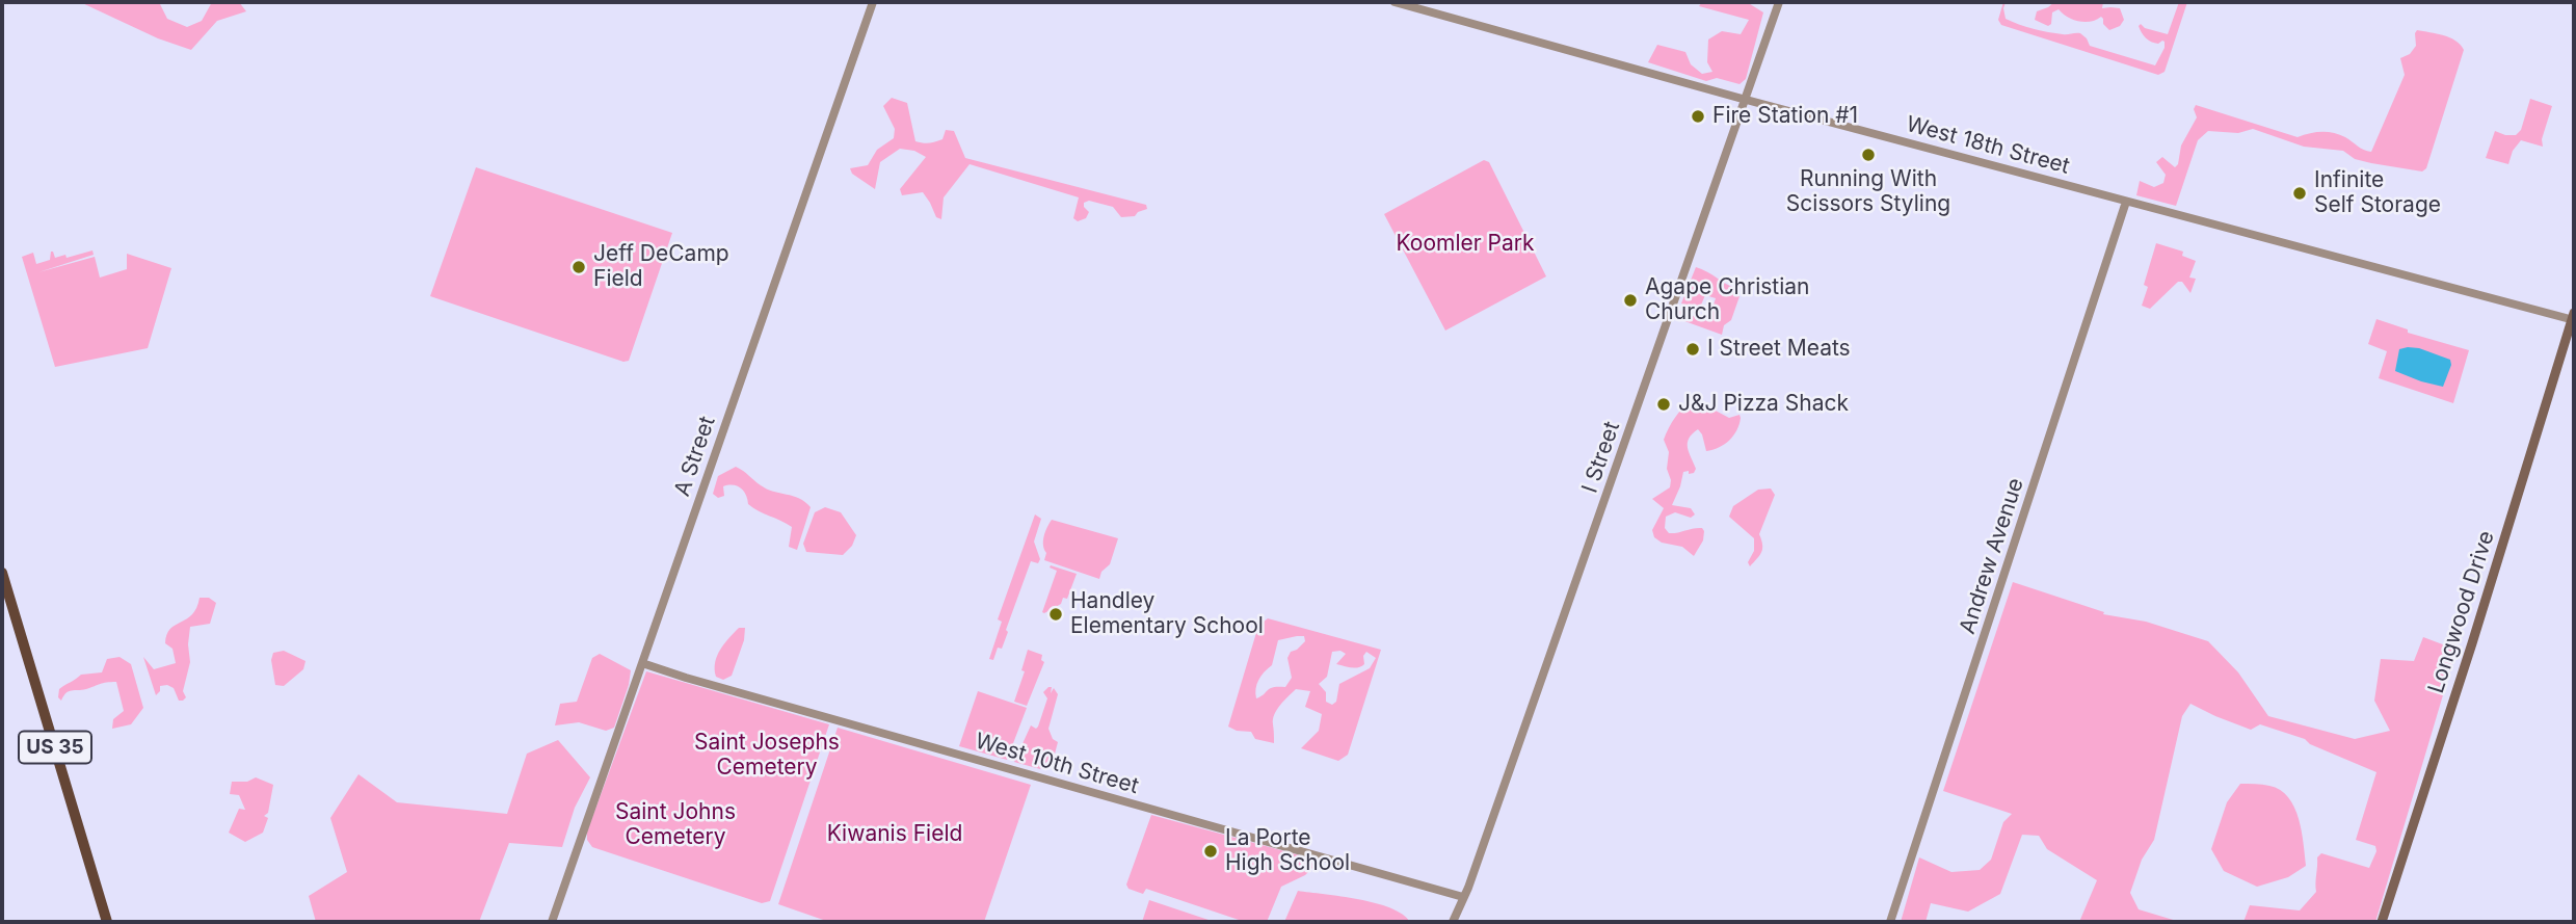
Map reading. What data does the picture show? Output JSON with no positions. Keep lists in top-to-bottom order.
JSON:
{
  "streets": {
    "main road": ["Longwood Drive", "US 35"],
    "street": [
      "West 18th Street",
      "A Street",
      "I Street",
      "Andrew Avenue",
      "West 10th Street"
    ]
  },
  "crossings": [
    ["West 18th Street", "I Street"],
    ["West 18th Street", "Andrew Avenue"],
    ["West 18th Street", "Longwood Drive"],
    ["A Street", "West 10th Street"],
    ["I Street", "West 10th Street"]
  ],
  "parks": [
    "Koomler Park",
    "Saint Josephs Cemetery",
    "Saint Johns Cemetery",
    "Kiwanis Field"
  ],
  "places": [
    "Fire Station #1",
    "Running With Scissors Styling",
    "Infinite Self Storage",
    "Jeff DeCamp Field",
    "Agape Christian Church",
    "I Street Meats",
    "J&J Pizza Shack",
    "Handley Elementary School",
    "La Porte High School"
  ]
}
